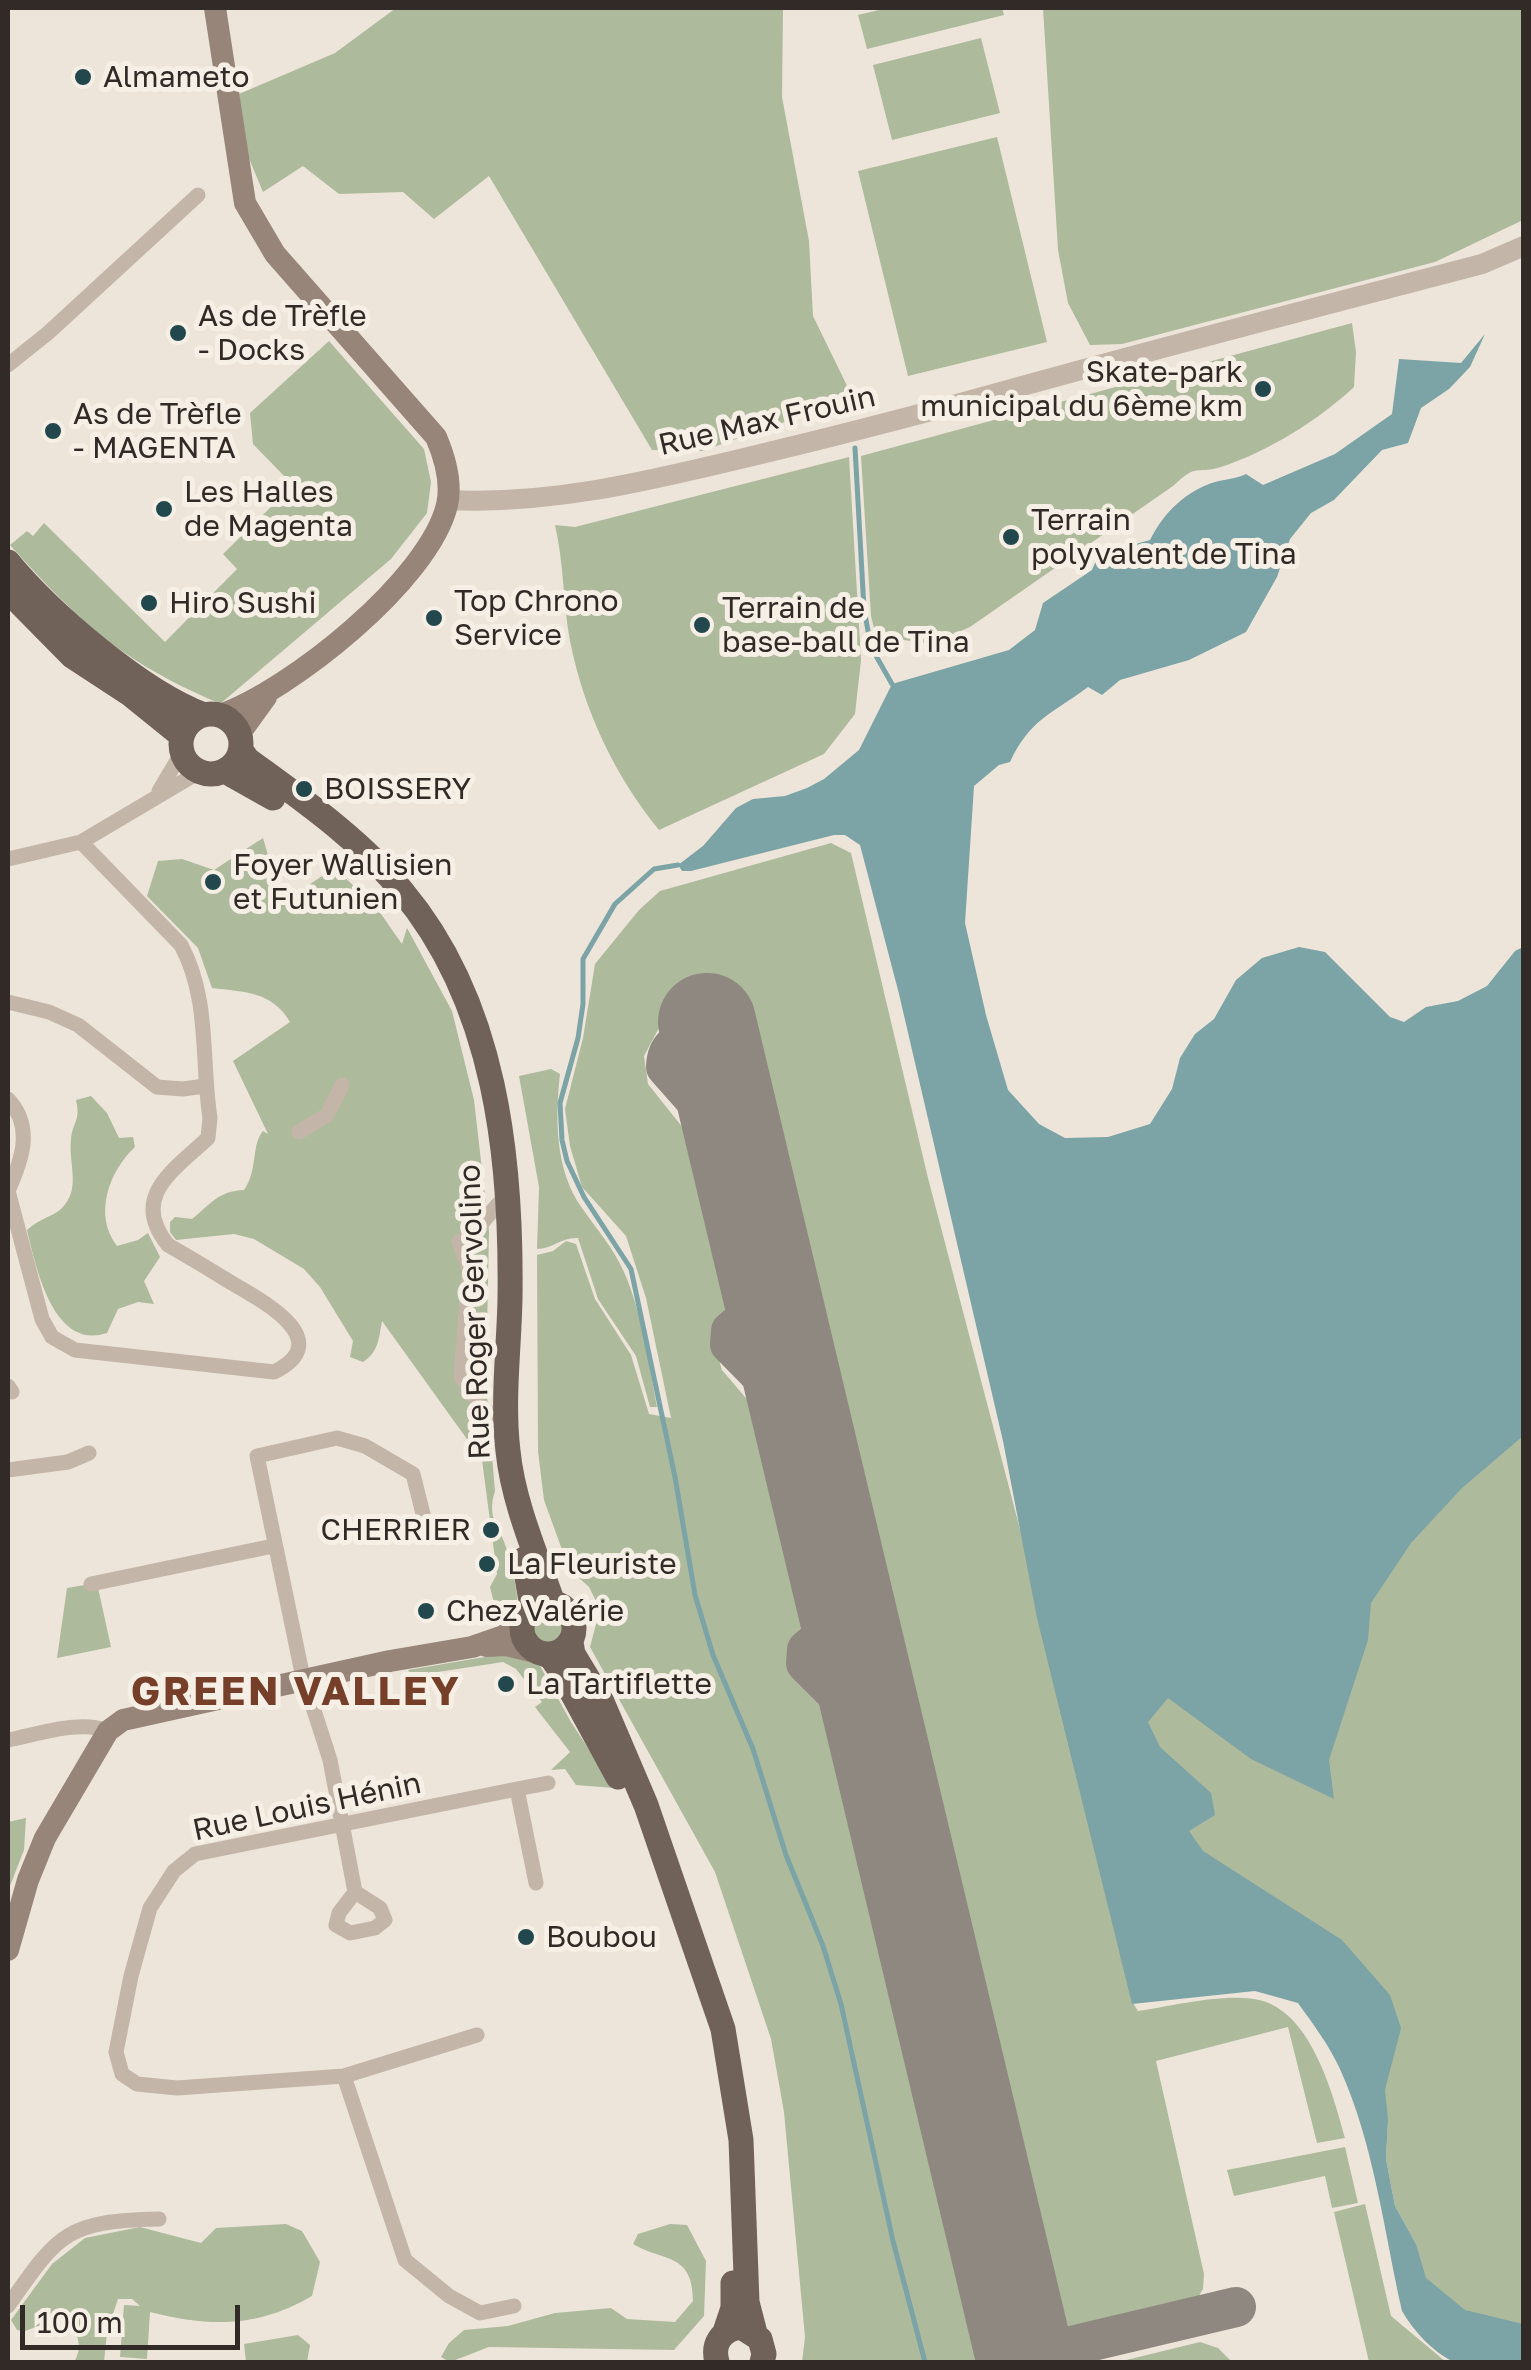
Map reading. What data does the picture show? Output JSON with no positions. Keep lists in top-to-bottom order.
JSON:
{
  "streets": {
    "main road": ["Rue Roger Gervolino"],
    "street": ["Rue Max Frouin", "Rue Louis Hénin"]
  },
  "districts": ["GREEN VALLEY"],
  "places": [
    "Almameto",
    "As de Trèfle - Docks",
    "Skate-park municipal du 6ème km",
    "As de Trèfle - MAGENTA",
    "Les Halles de Magenta",
    "Terrain polyvalent de Tina",
    "Hiro Sushi",
    "Top Chrono Service",
    "Terrain de base-ball de Tina",
    "BOISSERY",
    "Foyer Wallisien et Futunien",
    "CHERRIER",
    "La Fleuriste",
    "Chez Valérie",
    "La Tartiflette",
    "Boubou"
  ],
  "scale_bar": "100 m"
}
